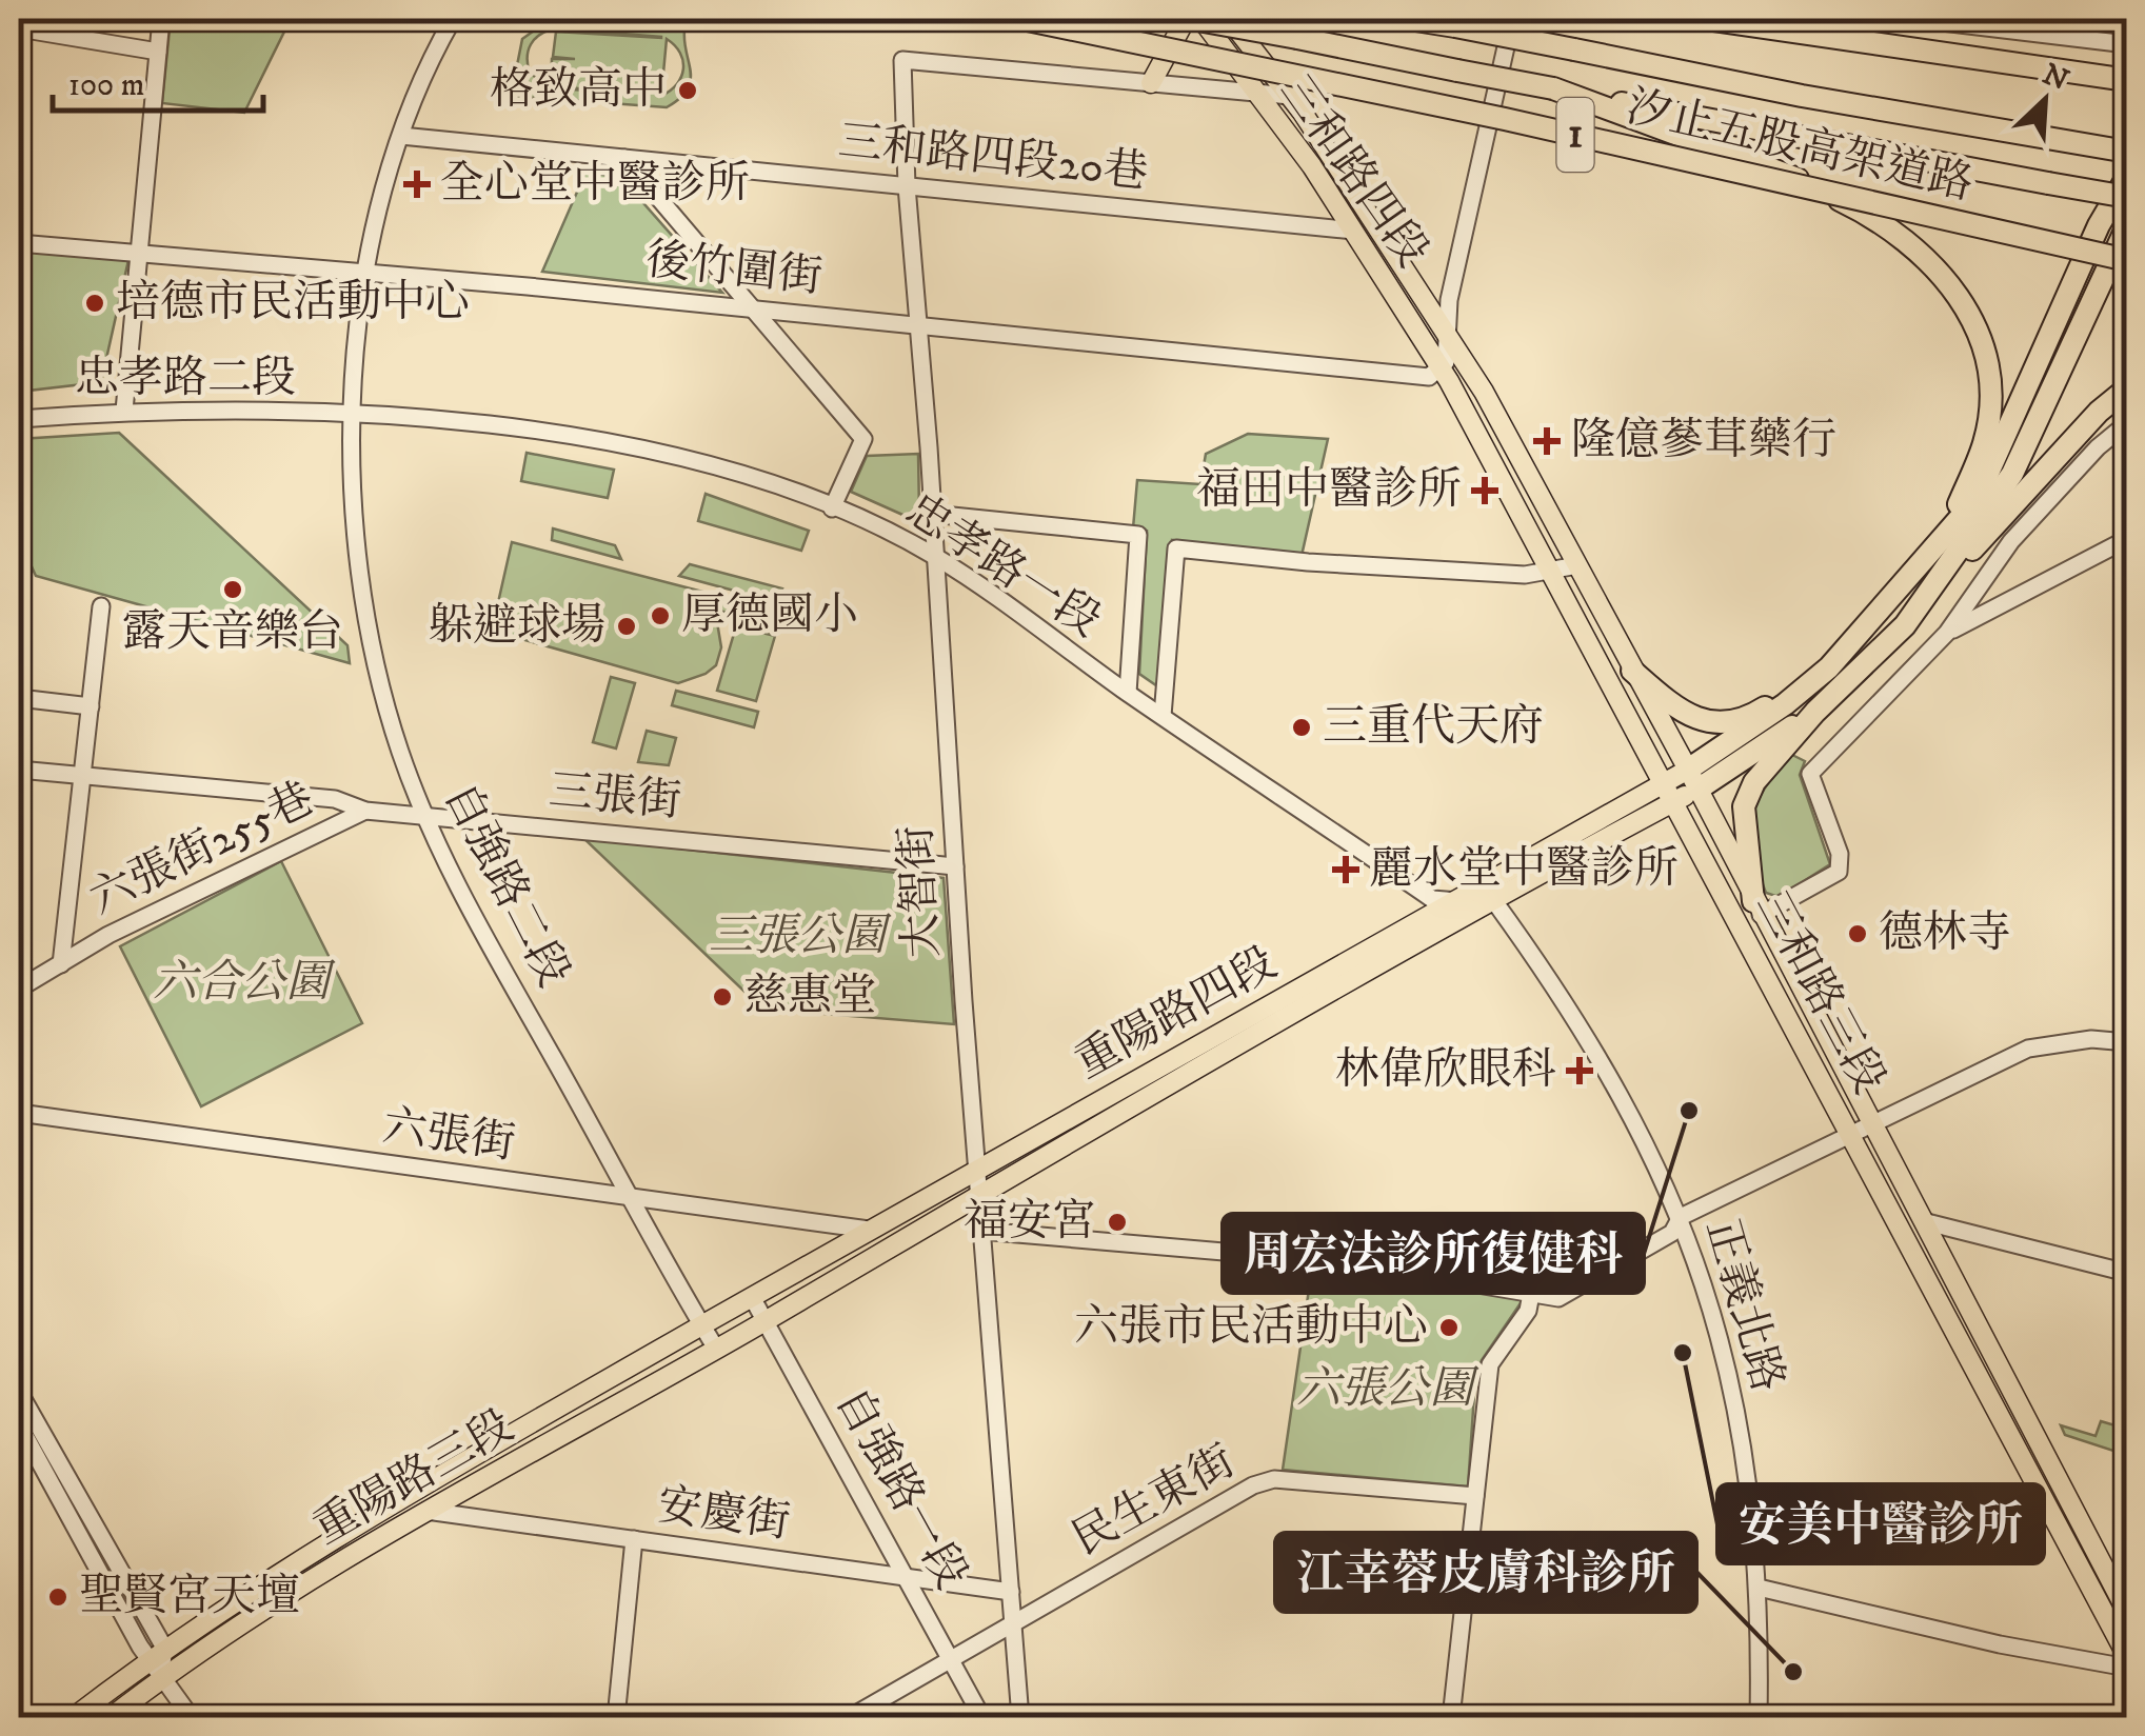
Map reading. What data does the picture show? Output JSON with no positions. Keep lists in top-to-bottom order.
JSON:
{
  "streets": {
    "highway": ["1", "汐止五股高架道路"],
    "main road": [
      "三和路四段",
      "三和路三段",
      "重陽路四段",
      "重陽路三段"
    ],
    "street": [
      "三和路四段20巷",
      "後竹圍街",
      "忠孝路二段",
      "忠孝路一段",
      "三張街",
      "六張街255巷",
      "自強路二段",
      "大智街",
      "六張街",
      "正義北路",
      "自強路一段",
      "民生東街",
      "安慶街"
    ]
  },
  "crossings": [
    ["三和路四段20巷", "三和路四段"],
    ["三和路四段20巷", "自強路二段"],
    ["三和路四段20巷", "大智街"],
    ["三和路四段", "後竹圍街"],
    ["三和路四段", "三和路三段"],
    ["後竹圍街", "自強路二段"],
    ["後竹圍街", "大智街"],
    ["後竹圍街", "三和路三段"],
    ["忠孝路二段", "忠孝路一段"],
    ["忠孝路二段", "自強路二段"],
    ["忠孝路一段", "自強路二段"],
    ["忠孝路一段", "大智街"],
    ["忠孝路一段", "重陽路四段"],
    ["忠孝路一段", "正義北路"],
    ["三張街", "六張街255巷"],
    ["三張街", "自強路二段"],
    ["三張街", "大智街"],
    ["自強路二段", "重陽路四段"],
    ["自強路二段", "六張街"],
    ["自強路二段", "重陽路三段"],
    ["大智街", "重陽路四段"],
    ["大智街", "民生東街"],
    ["大智街", "安慶街"],
    ["三和路三段", "重陽路四段"],
    ["重陽路四段", "六張街"],
    ["重陽路四段", "正義北路"],
    ["重陽路四段", "重陽路三段"],
    ["重陽路四段", "自強路一段"],
    ["重陽路三段", "自強路一段"],
    ["重陽路三段", "安慶街"],
    ["自強路一段", "民生東街"],
    ["自強路一段", "安慶街"]
  ],
  "parks": ["三張公園", "六合公園", "六張公園"],
  "places": {
    "other": [
      "格致高中",
      "培德市民活動中心",
      "露天音樂台",
      "厚德國小",
      "躲避球場",
      "三重代天府",
      "德林寺",
      "慈惠堂",
      "周宏法診所復健科",
      "福安宮",
      "六張市民活動中心",
      "安美中醫診所",
      "聖賢宮天壇",
      "江幸蓉皮膚科診所"
    ],
    "health": [
      "全心堂中醫診所",
      "隆億蔘茸藥行",
      "福田中醫診所",
      "麗水堂中醫診所",
      "林偉欣眼科"
    ]
  },
  "scale_bar": "100 m",
  "north": "top right"
}
